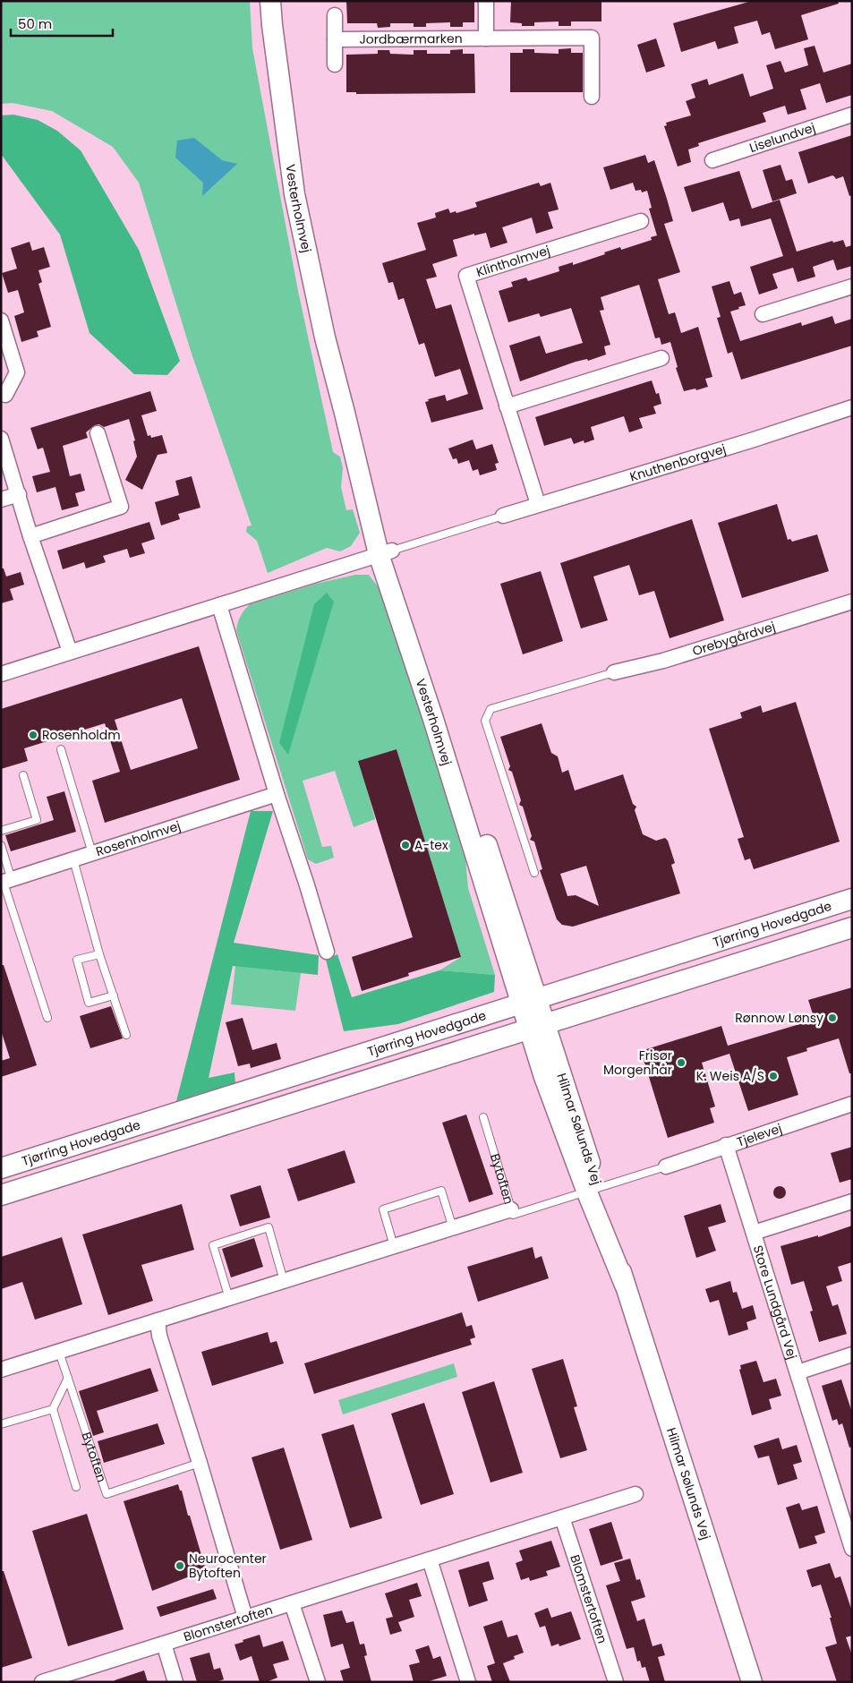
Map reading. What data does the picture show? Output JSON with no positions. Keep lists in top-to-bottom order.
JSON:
{
  "streets": {
    "street": [
      "Jordbærmarken",
      "Liselundvej",
      "Vesterholmvej",
      "Klintholmvej",
      "Knuthenborgvej",
      "Orebygårdvej",
      "Rosenholmvej",
      "Tjørring Hovedgade",
      "Hilmar Sølunds Vej",
      "Tjelevej",
      "Bytoften",
      "Store Lundgård Vej",
      "Blomstertoften"
    ]
  },
  "crossings": [
    ["Vesterholmvej", "Tjørring Hovedgade"],
    ["Vesterholmvej", "Hilmar Sølunds Vej"],
    ["Klintholmvej", "Knuthenborgvej"],
    ["Tjørring Hovedgade", "Hilmar Sølunds Vej"],
    ["Tjelevej", "Store Lundgård Vej"]
  ],
  "places": [
    "Rosenholdm",
    "A-tex",
    "Rønnow Lønsy",
    "Frisør Morgenhår",
    "K. Weis A/S",
    "Neurocenter Bytoften"
  ],
  "scale_bar": "50 m"
}
